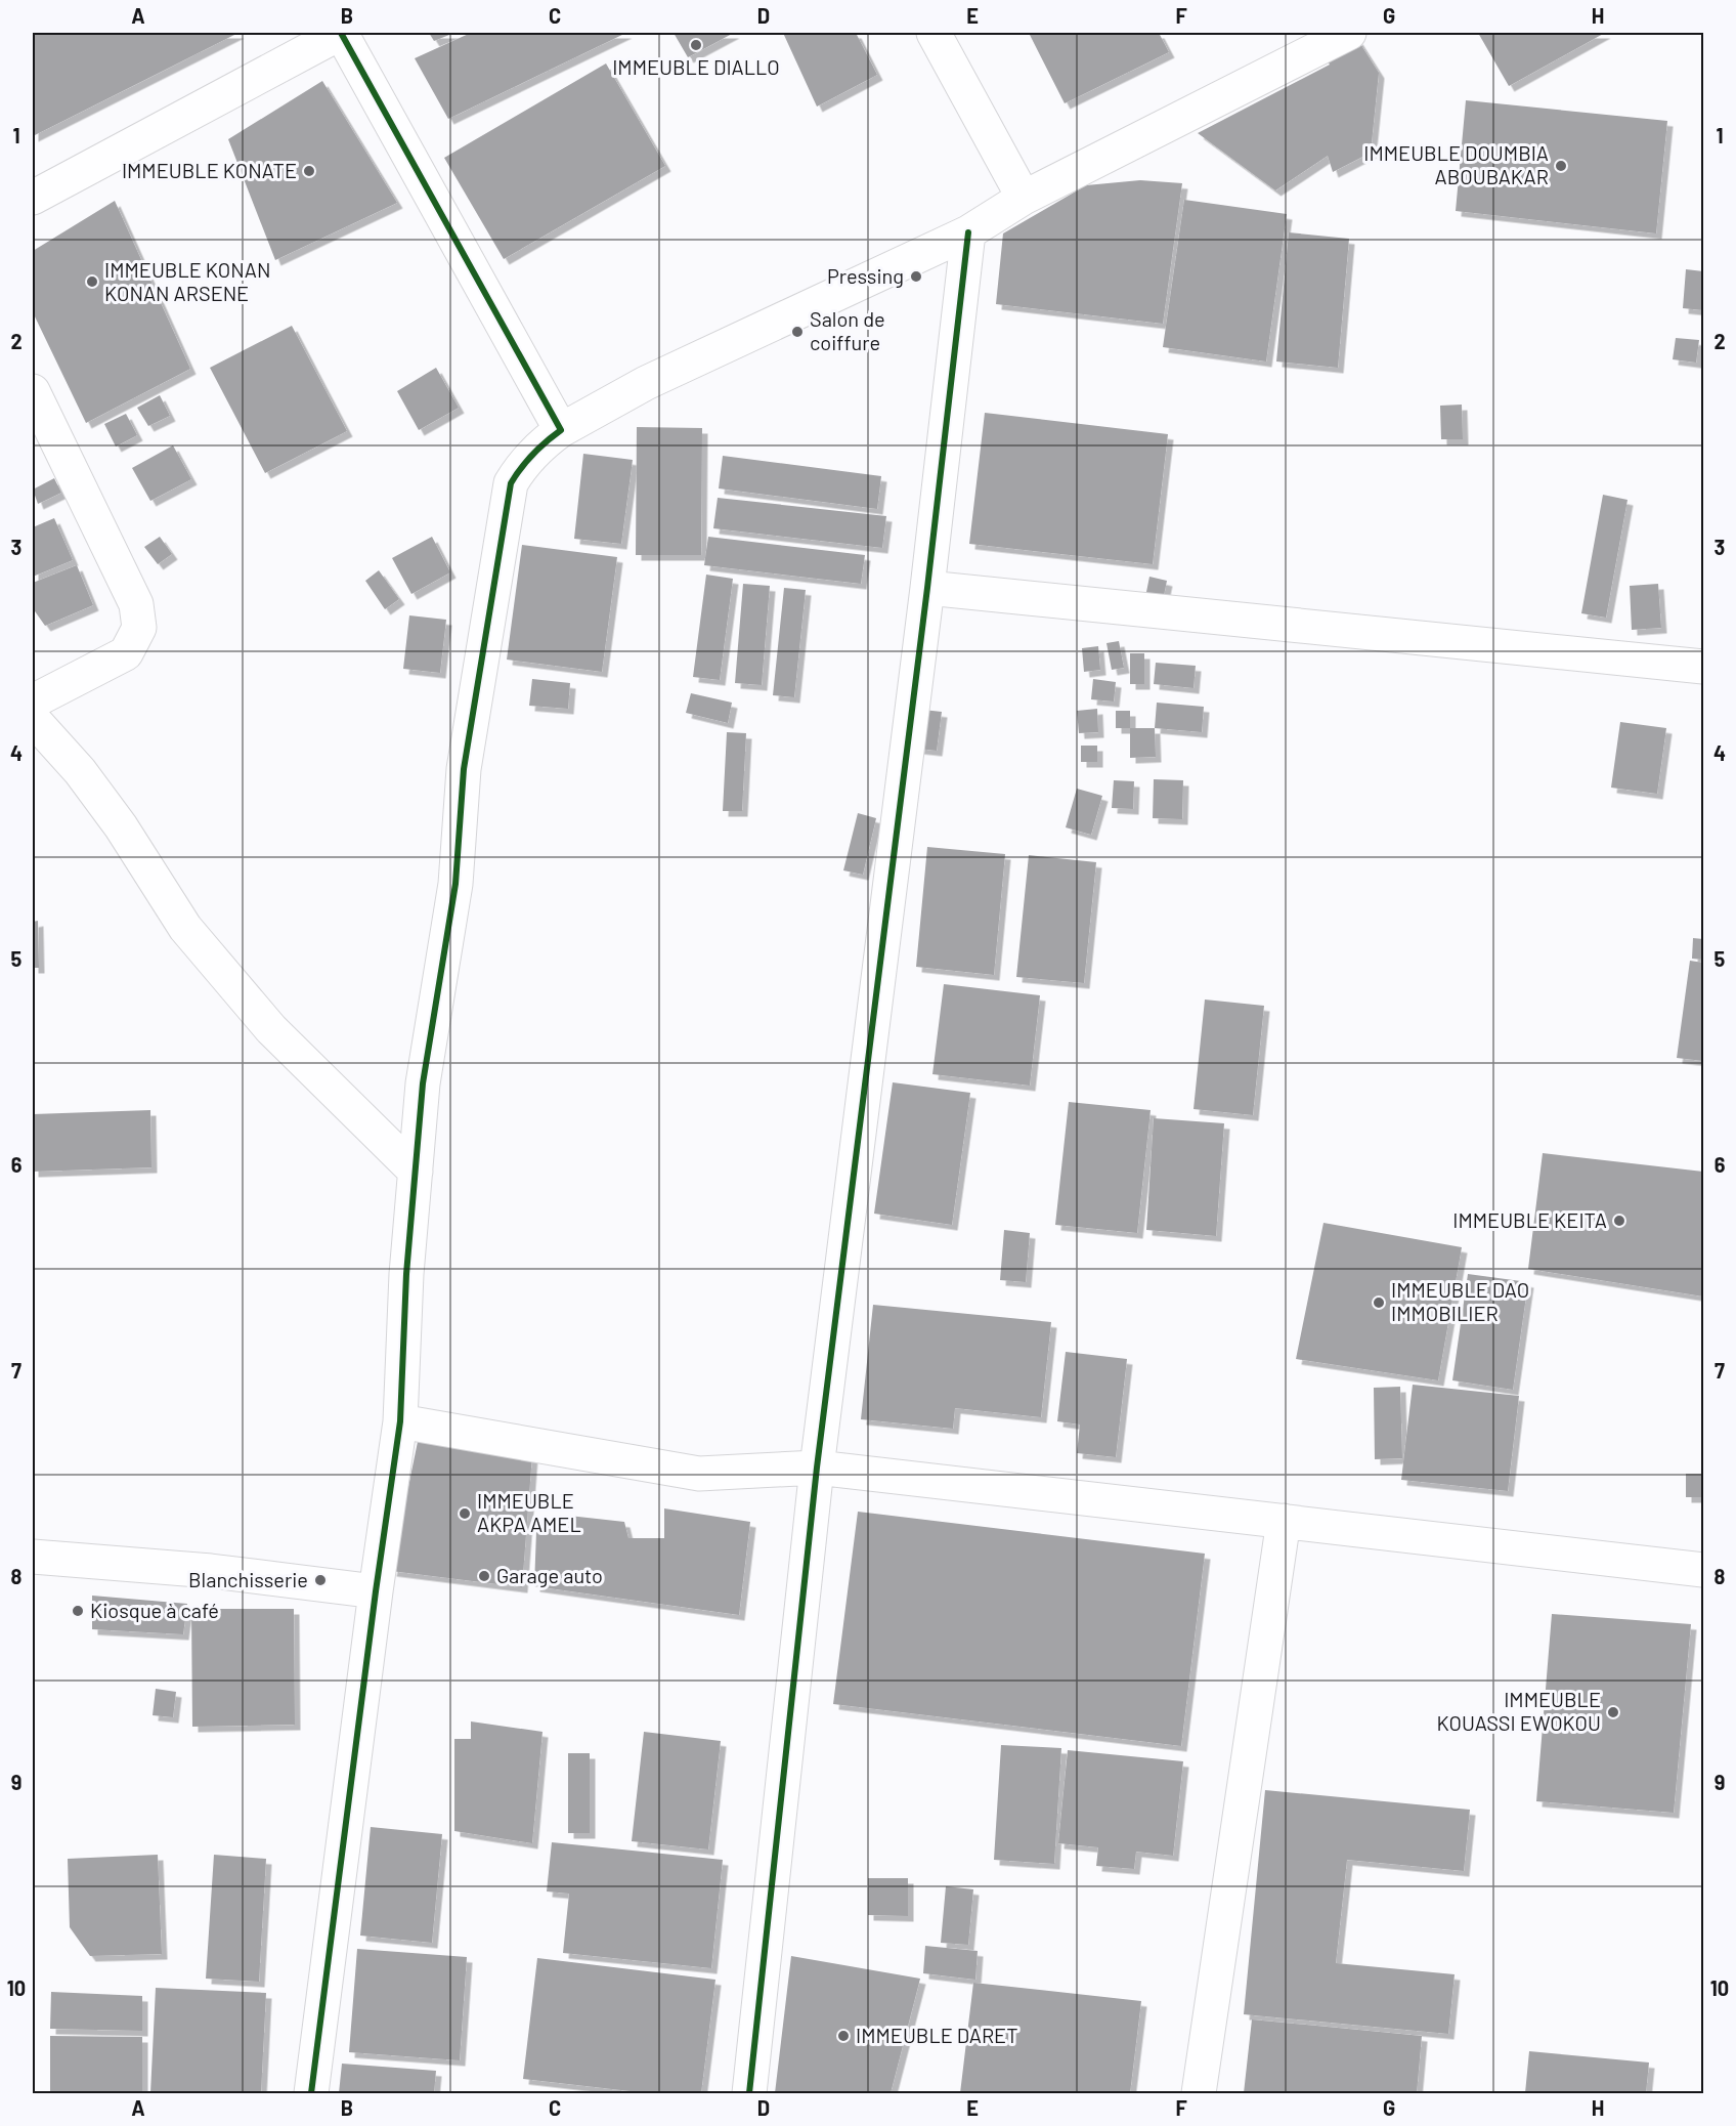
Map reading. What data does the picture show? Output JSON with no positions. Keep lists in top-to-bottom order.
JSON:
{
  "places": [
    "IMMEUBLE DIALLO",
    "IMMEUBLE DOUMBIA ABOUBAKAR",
    "IMMEUBLE KONATE",
    "Pressing",
    "IMMEUBLE KONAN KONAN ARSENE",
    "Salon de coiffure",
    "IMMEUBLE KEITA",
    "IMMEUBLE DAO IMMOBILIER",
    "IMMEUBLE AKPA AMEL",
    "Garage auto",
    "Blanchisserie",
    "Kiosque à café",
    "IMMEUBLE KOUASSI EWOKOU",
    "IMMEUBLE DARET"
  ],
  "grid": {
    "columns": [
      "A",
      "B",
      "C",
      "D",
      "E",
      "F",
      "G",
      "H"
    ],
    "rows": [
      "1",
      "2",
      "3",
      "4",
      "5",
      "6",
      "7",
      "8",
      "9",
      "10"
    ]
  }
}
